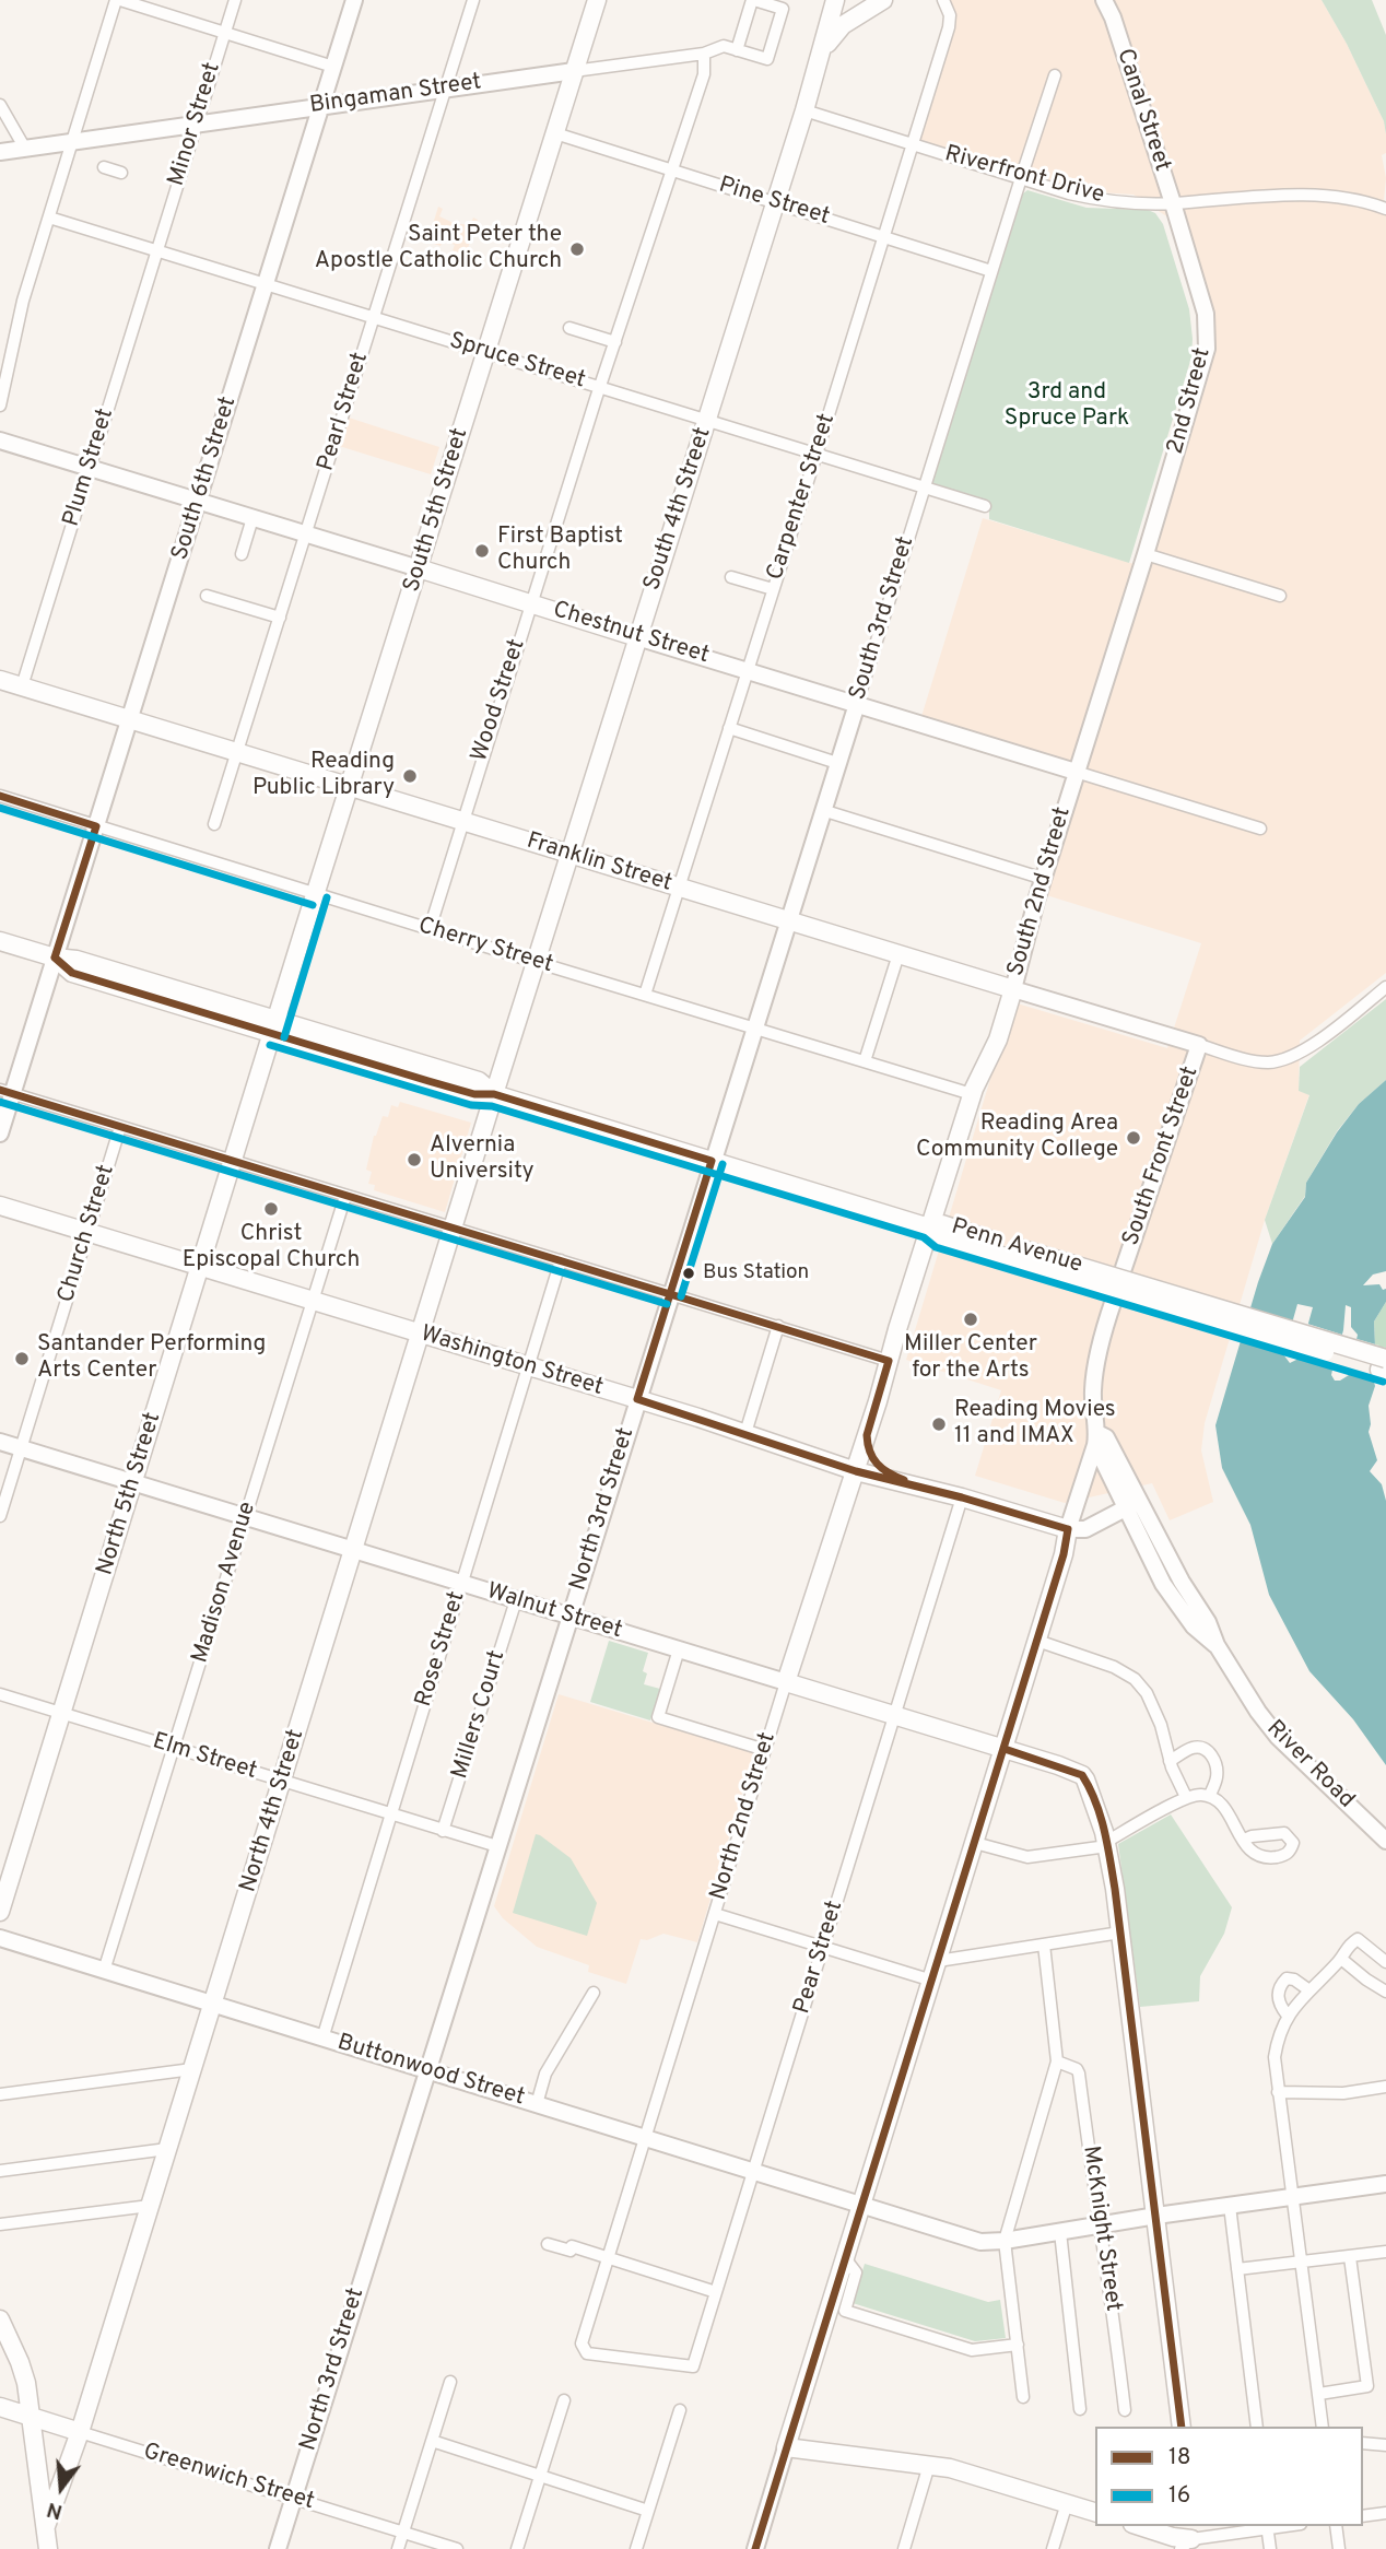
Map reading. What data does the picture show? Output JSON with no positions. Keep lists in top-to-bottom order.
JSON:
{
  "streets": {
    "main road": [
      "South 4th Street",
      "South 5th Street",
      "Chestnut Street",
      "Franklin Street",
      "South 2nd Street",
      "Penn Avenue",
      "Washington Street",
      "North 5th Street",
      "Walnut Street",
      "North 4th Street",
      "North 2nd Street",
      "Greenwich Street"
    ],
    "street": [
      "Bingaman Street",
      "Canal Street",
      "Minor Street",
      "Riverfront Drive",
      "Pine Street",
      "Spruce Street",
      "2nd Street",
      "Pearl Street",
      "Plum Street",
      "South 6th Street",
      "Carpenter Street",
      "South 3rd Street",
      "Wood Street",
      "Cherry Street",
      "South Front Street",
      "Church Street",
      "North 3rd Street",
      "Madison Avenue",
      "Rose Street",
      "Millers Court",
      "Elm Street",
      "River Road",
      "Pear Street",
      "Buttonwood Street",
      "McKnight Street"
    ]
  },
  "crossings": [
    ["Bingaman Street", "Minor Street"],
    ["Bingaman Street", "Pearl Street"],
    ["Bingaman Street", "South 6th Street"],
    ["Bingaman Street", "South 5th Street"],
    ["Bingaman Street", "Wood Street"],
    ["Canal Street", "Riverfront Drive"],
    ["Canal Street", "2nd Street"],
    ["Minor Street", "Spruce Street"],
    ["Minor Street", "Plum Street"],
    ["Riverfront Drive", "2nd Street"],
    ["Riverfront Drive", "Carpenter Street"],
    ["Riverfront Drive", "South 4th Street"],
    ["Riverfront Drive", "South 3rd Street"],
    ["Pine Street", "Carpenter Street"],
    ["Pine Street", "South 4th Street"],
    ["Pine Street", "South 5th Street"],
    ["Pine Street", "South 3rd Street"],
    ["Pine Street", "Wood Street"],
    ["Spruce Street", "Pearl Street"],
    ["Spruce Street", "Plum Street"],
    ["Spruce Street", "South 6th Street"],
    ["Spruce Street", "Carpenter Street"],
    ["Spruce Street", "South 4th Street"],
    ["Spruce Street", "South 5th Street"],
    ["Spruce Street", "South 3rd Street"],
    ["Spruce Street", "Wood Street"],
    ["2nd Street", "South 2nd Street"],
    ["Pearl Street", "Chestnut Street"],
    ["Pearl Street", "Franklin Street"],
    ["Plum Street", "Chestnut Street"],
    ["Plum Street", "Franklin Street"],
    ["South 6th Street", "Chestnut Street"],
    ["South 6th Street", "Franklin Street"],
    ["South 6th Street", "Cherry Street"],
    ["South 6th Street", "Penn Avenue"],
    ["Carpenter Street", "Chestnut Street"],
    ["Carpenter Street", "Franklin Street"],
    ["Carpenter Street", "Cherry Street"],
    ["South 4th Street", "Chestnut Street"],
    ["South 4th Street", "Franklin Street"],
    ["South 4th Street", "Cherry Street"],
    ["South 4th Street", "Penn Avenue"],
    ["South 4th Street", "North 4th Street"],
    ["South 5th Street", "Chestnut Street"],
    ["South 5th Street", "Franklin Street"],
    ["South 5th Street", "Cherry Street"],
    ["South 5th Street", "Penn Avenue"],
    ["South 5th Street", "North 5th Street"],
    ["South 3rd Street", "Chestnut Street"],
    ["South 3rd Street", "Franklin Street"],
    ["South 3rd Street", "Cherry Street"],
    ["South 3rd Street", "Penn Avenue"],
    ["South 3rd Street", "North 3rd Street"],
    ["Chestnut Street", "Wood Street"],
    ["Chestnut Street", "South 2nd Street"],
    ["Wood Street", "Franklin Street"],
    ["Wood Street", "Cherry Street"],
    ["Franklin Street", "South 2nd Street"],
    ["Franklin Street", "South Front Street"],
    ["South 2nd Street", "Cherry Street"],
    ["South 2nd Street", "Penn Avenue"],
    ["South 2nd Street", "North 2nd Street"],
    ["Church Street", "Washington Street"],
    ["Church Street", "Walnut Street"],
    ["Penn Avenue", "North 5th Street"],
    ["Penn Avenue", "North 3rd Street"],
    ["Penn Avenue", "North 4th Street"],
    ["Penn Avenue", "North 2nd Street"],
    ["Washington Street", "North 5th Street"],
    ["Washington Street", "North 3rd Street"],
    ["Washington Street", "Madison Avenue"],
    ["Washington Street", "Rose Street"],
    ["Washington Street", "North 4th Street"],
    ["Washington Street", "North 2nd Street"],
    ["Washington Street", "Pear Street"],
    ["North 5th Street", "Walnut Street"],
    ["North 5th Street", "Elm Street"],
    ["North 3rd Street", "Walnut Street"],
    ["North 3rd Street", "Elm Street"],
    ["North 3rd Street", "Buttonwood Street"],
    ["North 3rd Street", "Greenwich Street"],
    ["Madison Avenue", "Walnut Street"],
    ["Madison Avenue", "Elm Street"],
    ["Madison Avenue", "Buttonwood Street"],
    ["Walnut Street", "Rose Street"],
    ["Walnut Street", "Millers Court"],
    ["Walnut Street", "North 4th Street"],
    ["Walnut Street", "North 2nd Street"],
    ["Walnut Street", "Pear Street"],
    ["Rose Street", "Elm Street"],
    ["Rose Street", "Buttonwood Street"],
    ["Millers Court", "Elm Street"],
    ["Elm Street", "North 4th Street"],
    ["North 4th Street", "Buttonwood Street"],
    ["North 4th Street", "Greenwich Street"],
    ["North 2nd Street", "Pear Street"],
    ["North 2nd Street", "Buttonwood Street"],
    ["Pear Street", "Buttonwood Street"],
    ["Buttonwood Street", "McKnight Street"]
  ],
  "parks": ["3rd and Spruce Park"],
  "places": [
    "Saint Peter the Apostle Catholic Church",
    "First Baptist Church",
    "Reading Public Library",
    "Reading Area Community College",
    "Alvernia University",
    "Christ Episcopal Church",
    "Bus Station",
    "Miller Center for the Arts",
    "Santander Performing Arts Center",
    "Reading Movies 11 and IMAX"
  ],
  "lines": ["transit line 18", "transit line 16"],
  "legend": ["18", "16"],
  "north": "bottom"
}
